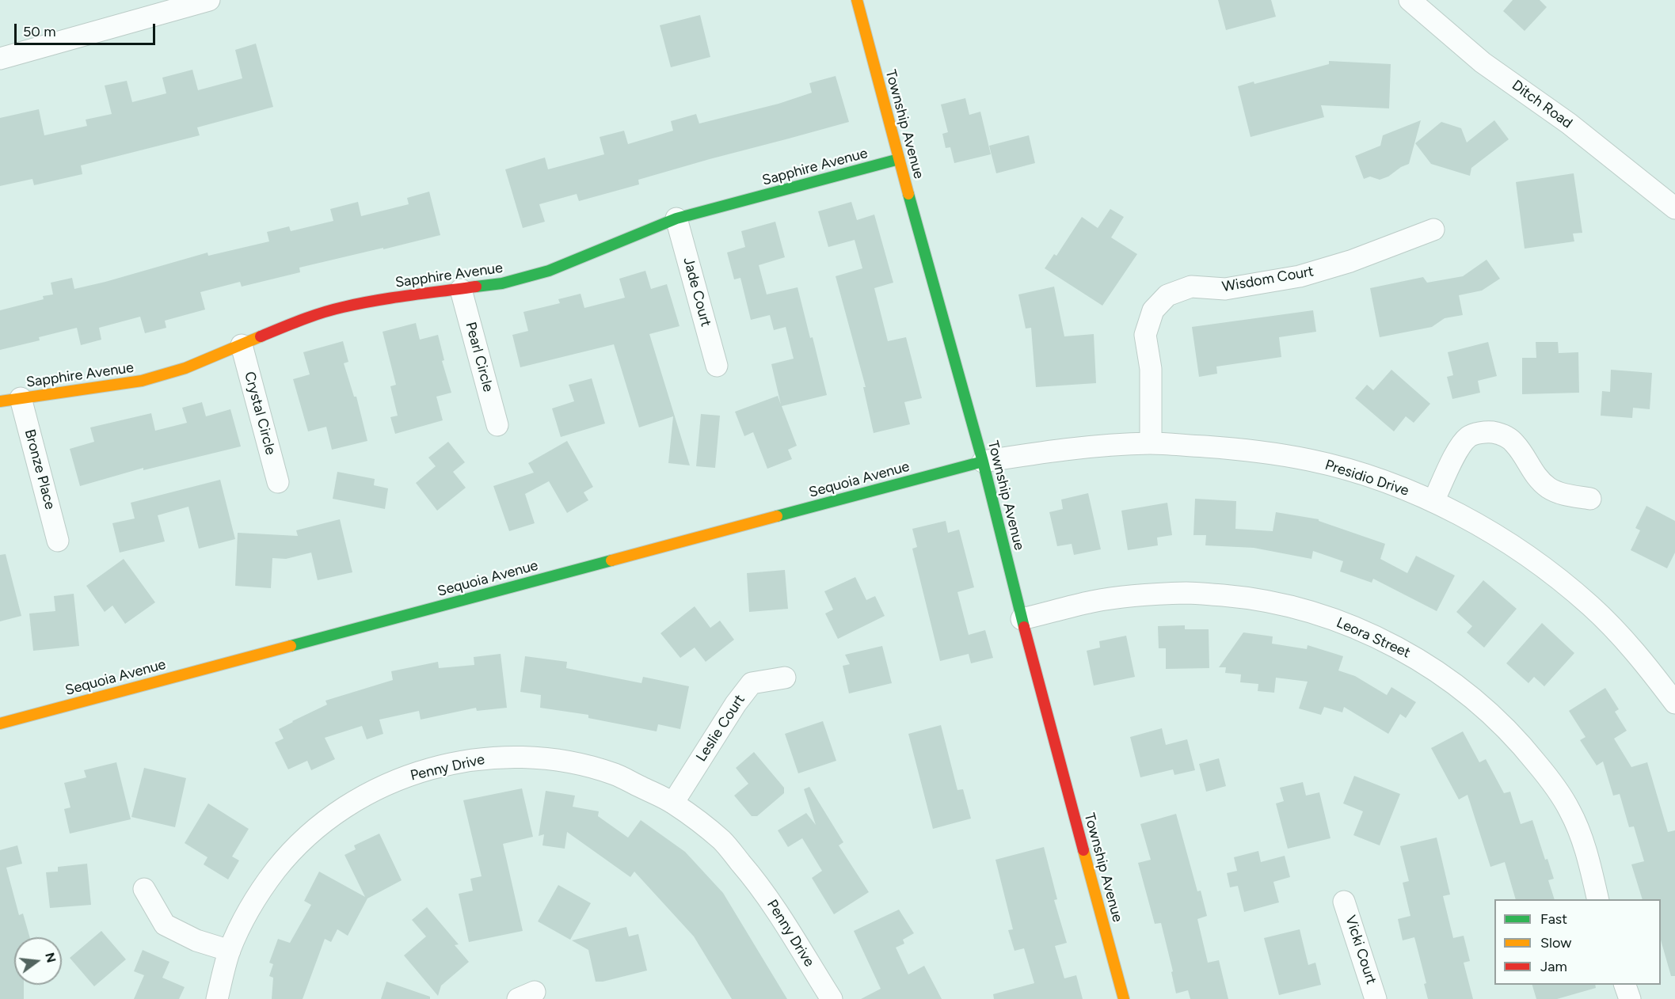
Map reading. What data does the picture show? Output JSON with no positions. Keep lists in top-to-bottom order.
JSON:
{
  "streets": {
    "street": [
      "Ditch Road",
      "Township Avenue",
      "Sapphire Avenue",
      "Wisdom Court",
      "Jade Court",
      "Pearl Circle",
      "Crystal Circle",
      "Bronze Place",
      "Presidio Drive",
      "Sequoia Avenue",
      "Leora Street",
      "Leslie Court",
      "Penny Drive",
      "Vicki Court"
    ]
  },
  "crossings": [
    ["Township Avenue", "Sapphire Avenue"],
    ["Township Avenue", "Presidio Drive"],
    ["Township Avenue", "Sequoia Avenue"],
    ["Township Avenue", "Leora Street"],
    ["Sapphire Avenue", "Jade Court"],
    ["Sapphire Avenue", "Pearl Circle"],
    ["Sapphire Avenue", "Crystal Circle"],
    ["Sapphire Avenue", "Bronze Place"],
    ["Wisdom Court", "Presidio Drive"],
    ["Presidio Drive", "Sequoia Avenue"],
    ["Leslie Court", "Penny Drive"]
  ],
  "legend": ["Fast", "Slow", "Jam"],
  "scale_bar": "50 m",
  "north": "right"
}
